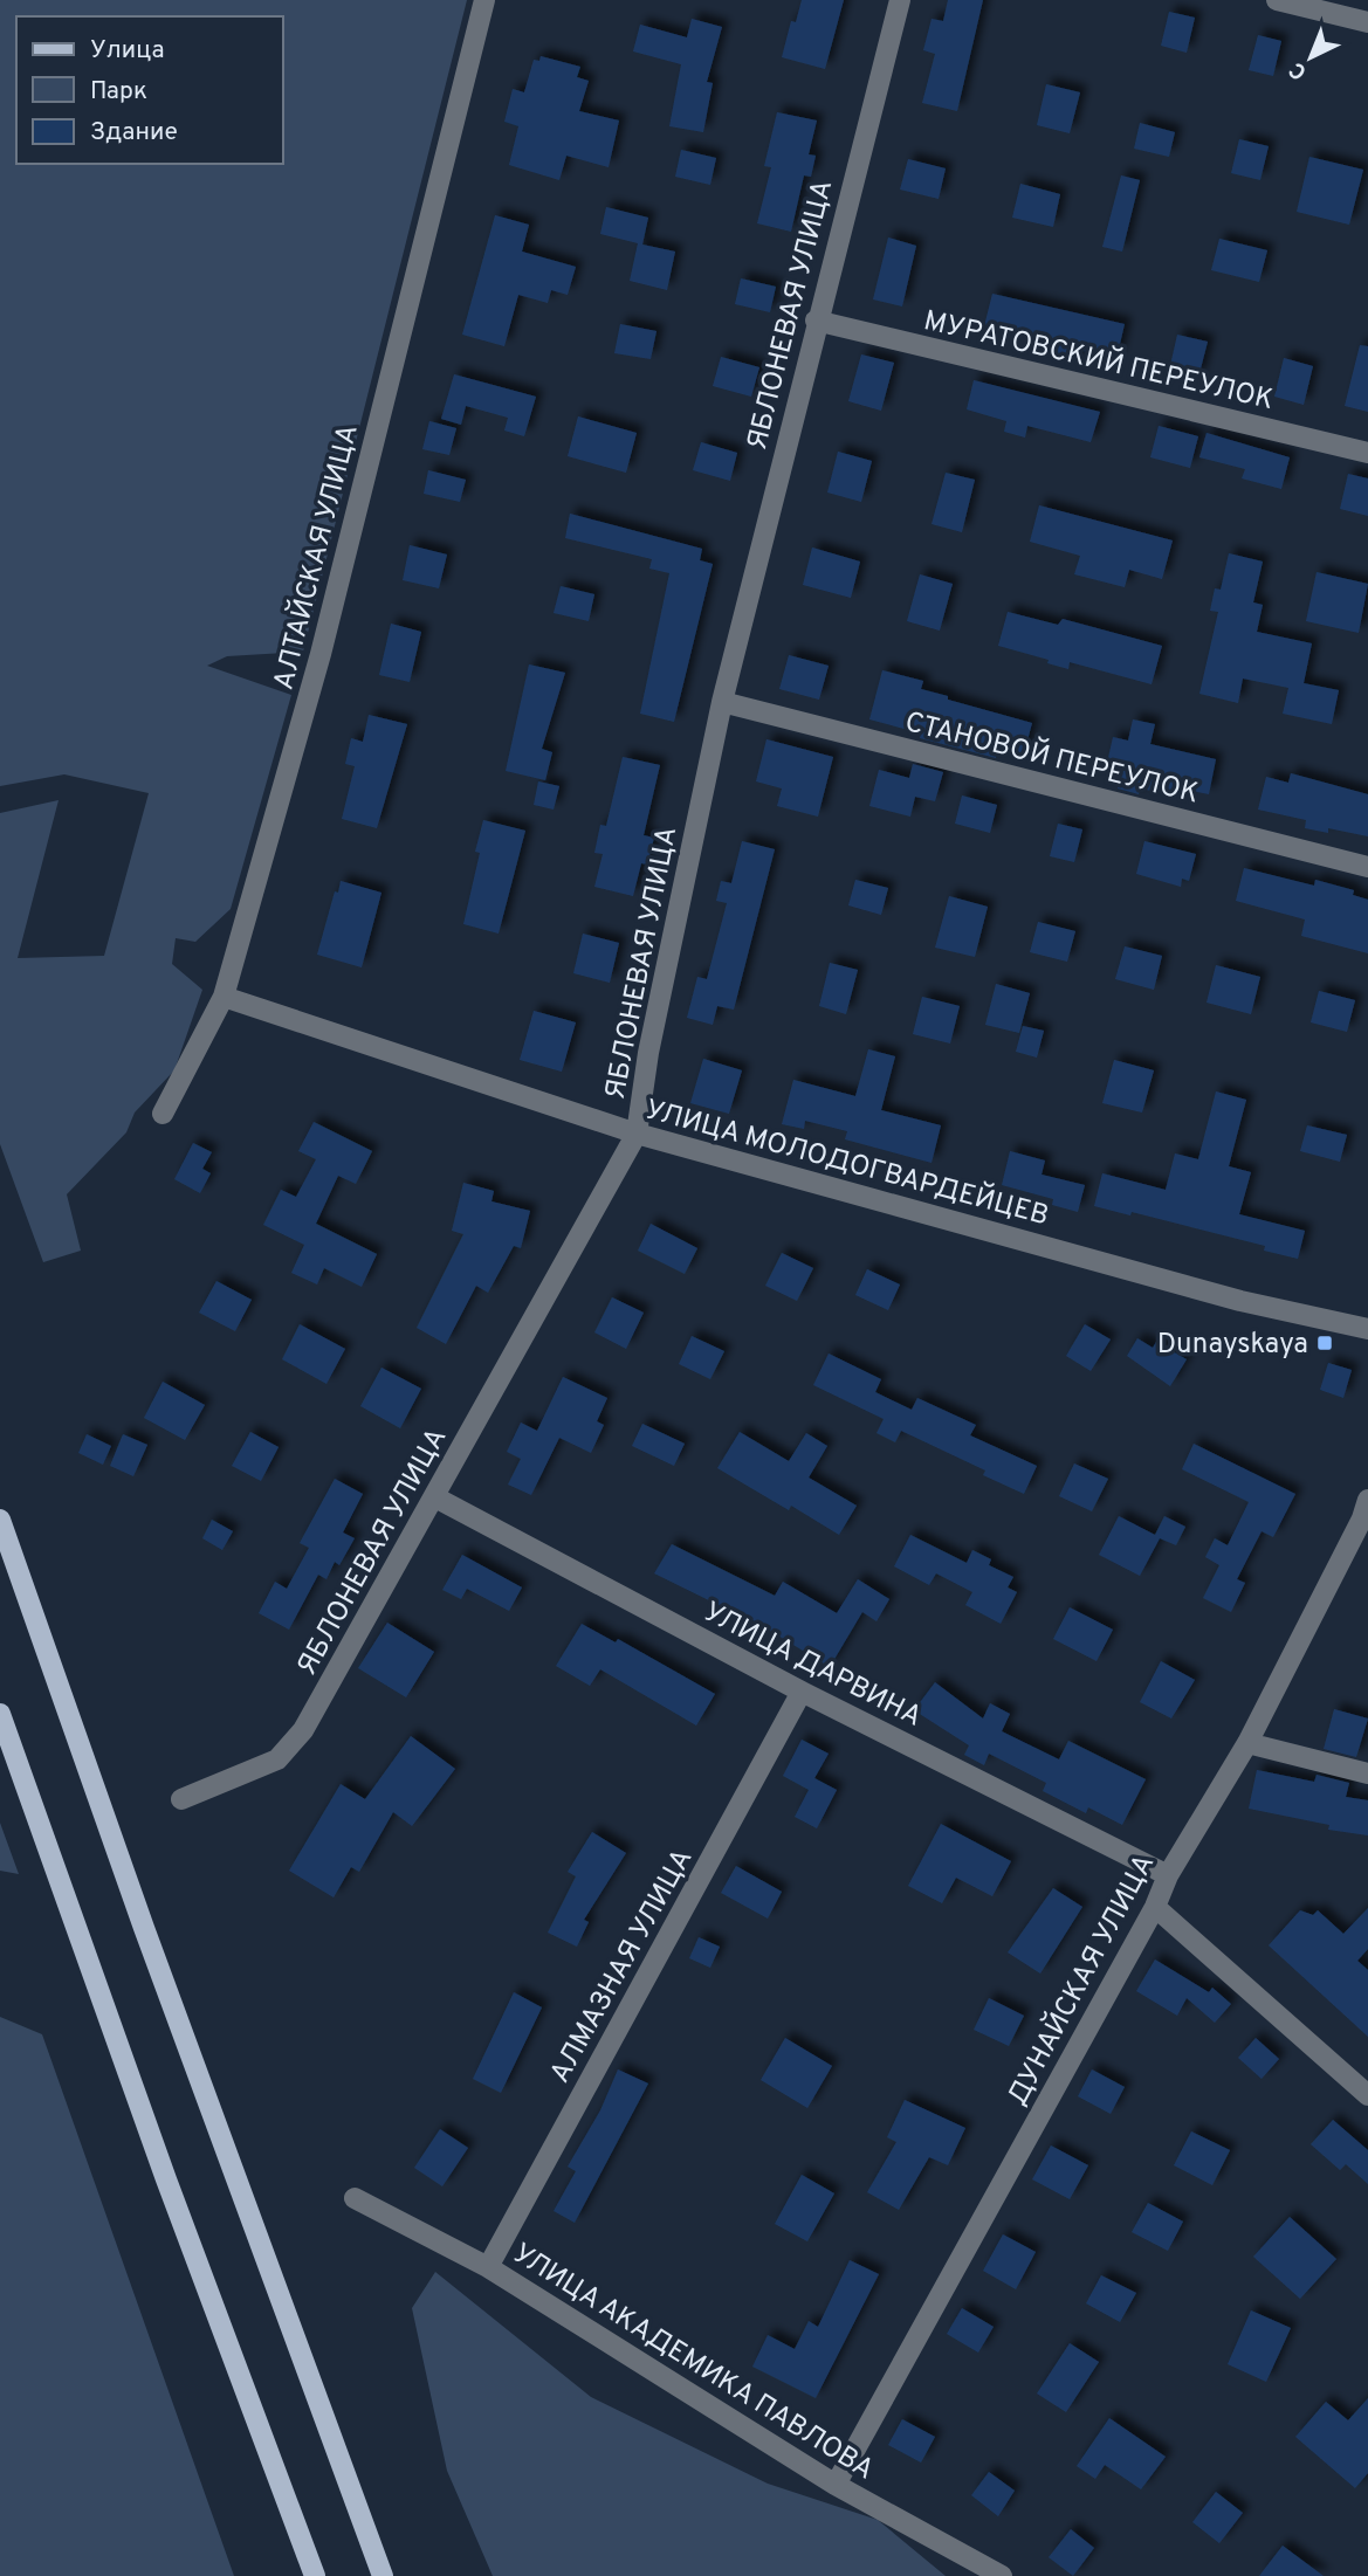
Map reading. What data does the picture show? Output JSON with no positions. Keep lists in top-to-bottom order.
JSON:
{
  "streets": {
    "street": [
      "ЯБЛОНЕВАЯ УЛИЦА",
      "МУРАТОВСКИЙ ПЕРЕУЛОК",
      "АЛТАЙСКАЯ УЛИЦА",
      "СТАНОВОЙ ПЕРЕУЛОК",
      "УЛИЦА МОЛОДОГВАРДЕЙЦЕВ",
      "УЛИЦА ДАРВИНА",
      "АЛМАЗНАЯ УЛИЦА",
      "ДУНАЙСКАЯ УЛИЦА",
      "УЛИЦА АКАДЕМИКА ПАВЛОВА"
    ]
  },
  "crossings": [
    ["ЯБЛОНЕВАЯ УЛИЦА", "МУРАТОВСКИЙ ПЕРЕУЛОК"],
    ["ЯБЛОНЕВАЯ УЛИЦА", "СТАНОВОЙ ПЕРЕУЛОК"],
    ["ЯБЛОНЕВАЯ УЛИЦА", "УЛИЦА МОЛОДОГВАРДЕЙЦЕВ"],
    ["ЯБЛОНЕВАЯ УЛИЦА", "УЛИЦА ДАРВИНА"],
    ["АЛТАЙСКАЯ УЛИЦА", "УЛИЦА МОЛОДОГВАРДЕЙЦЕВ"],
    ["УЛИЦА ДАРВИНА", "АЛМАЗНАЯ УЛИЦА"],
    ["УЛИЦА ДАРВИНА", "ДУНАЙСКАЯ УЛИЦА"],
    ["АЛМАЗНАЯ УЛИЦА", "УЛИЦА АКАДЕМИКА ПАВЛОВА"],
    ["ДУНАЙСКАЯ УЛИЦА", "УЛИЦА АКАДЕМИКА ПАВЛОВА"]
  ],
  "places": {
    "transit": ["Dunayskaya"]
  },
  "legend": ["Улица", "Парк", "Здание"],
  "north": "bottom left"
}
